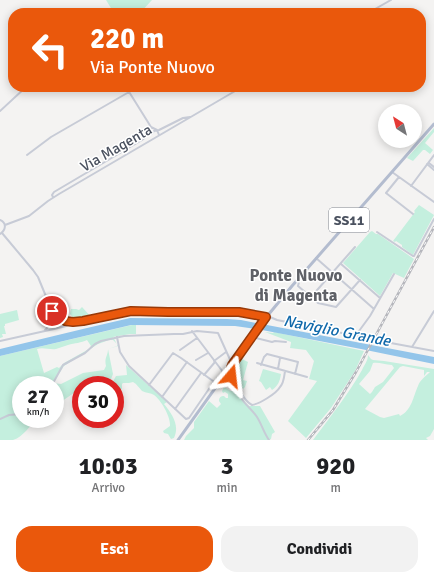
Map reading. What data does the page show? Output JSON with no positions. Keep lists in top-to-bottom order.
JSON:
{
  "streets": {
    "main road": ["SS11"],
    "street": ["Via Magenta"]
  },
  "districts": ["Ponte Nuovo di Magenta"],
  "water": ["Naviglio Grande"],
  "north": "top left",
  "page": {
    "turn": ["220 m", "Via Ponte Nuovo"],
    "speed": "27 km/h",
    "limit": "30",
    "eta": [
      "10:03",
      "Arrivo",
      "3",
      "min",
      "920",
      "m"
    ],
    "buttons": ["Esci", "Condividi"]
  }
}
